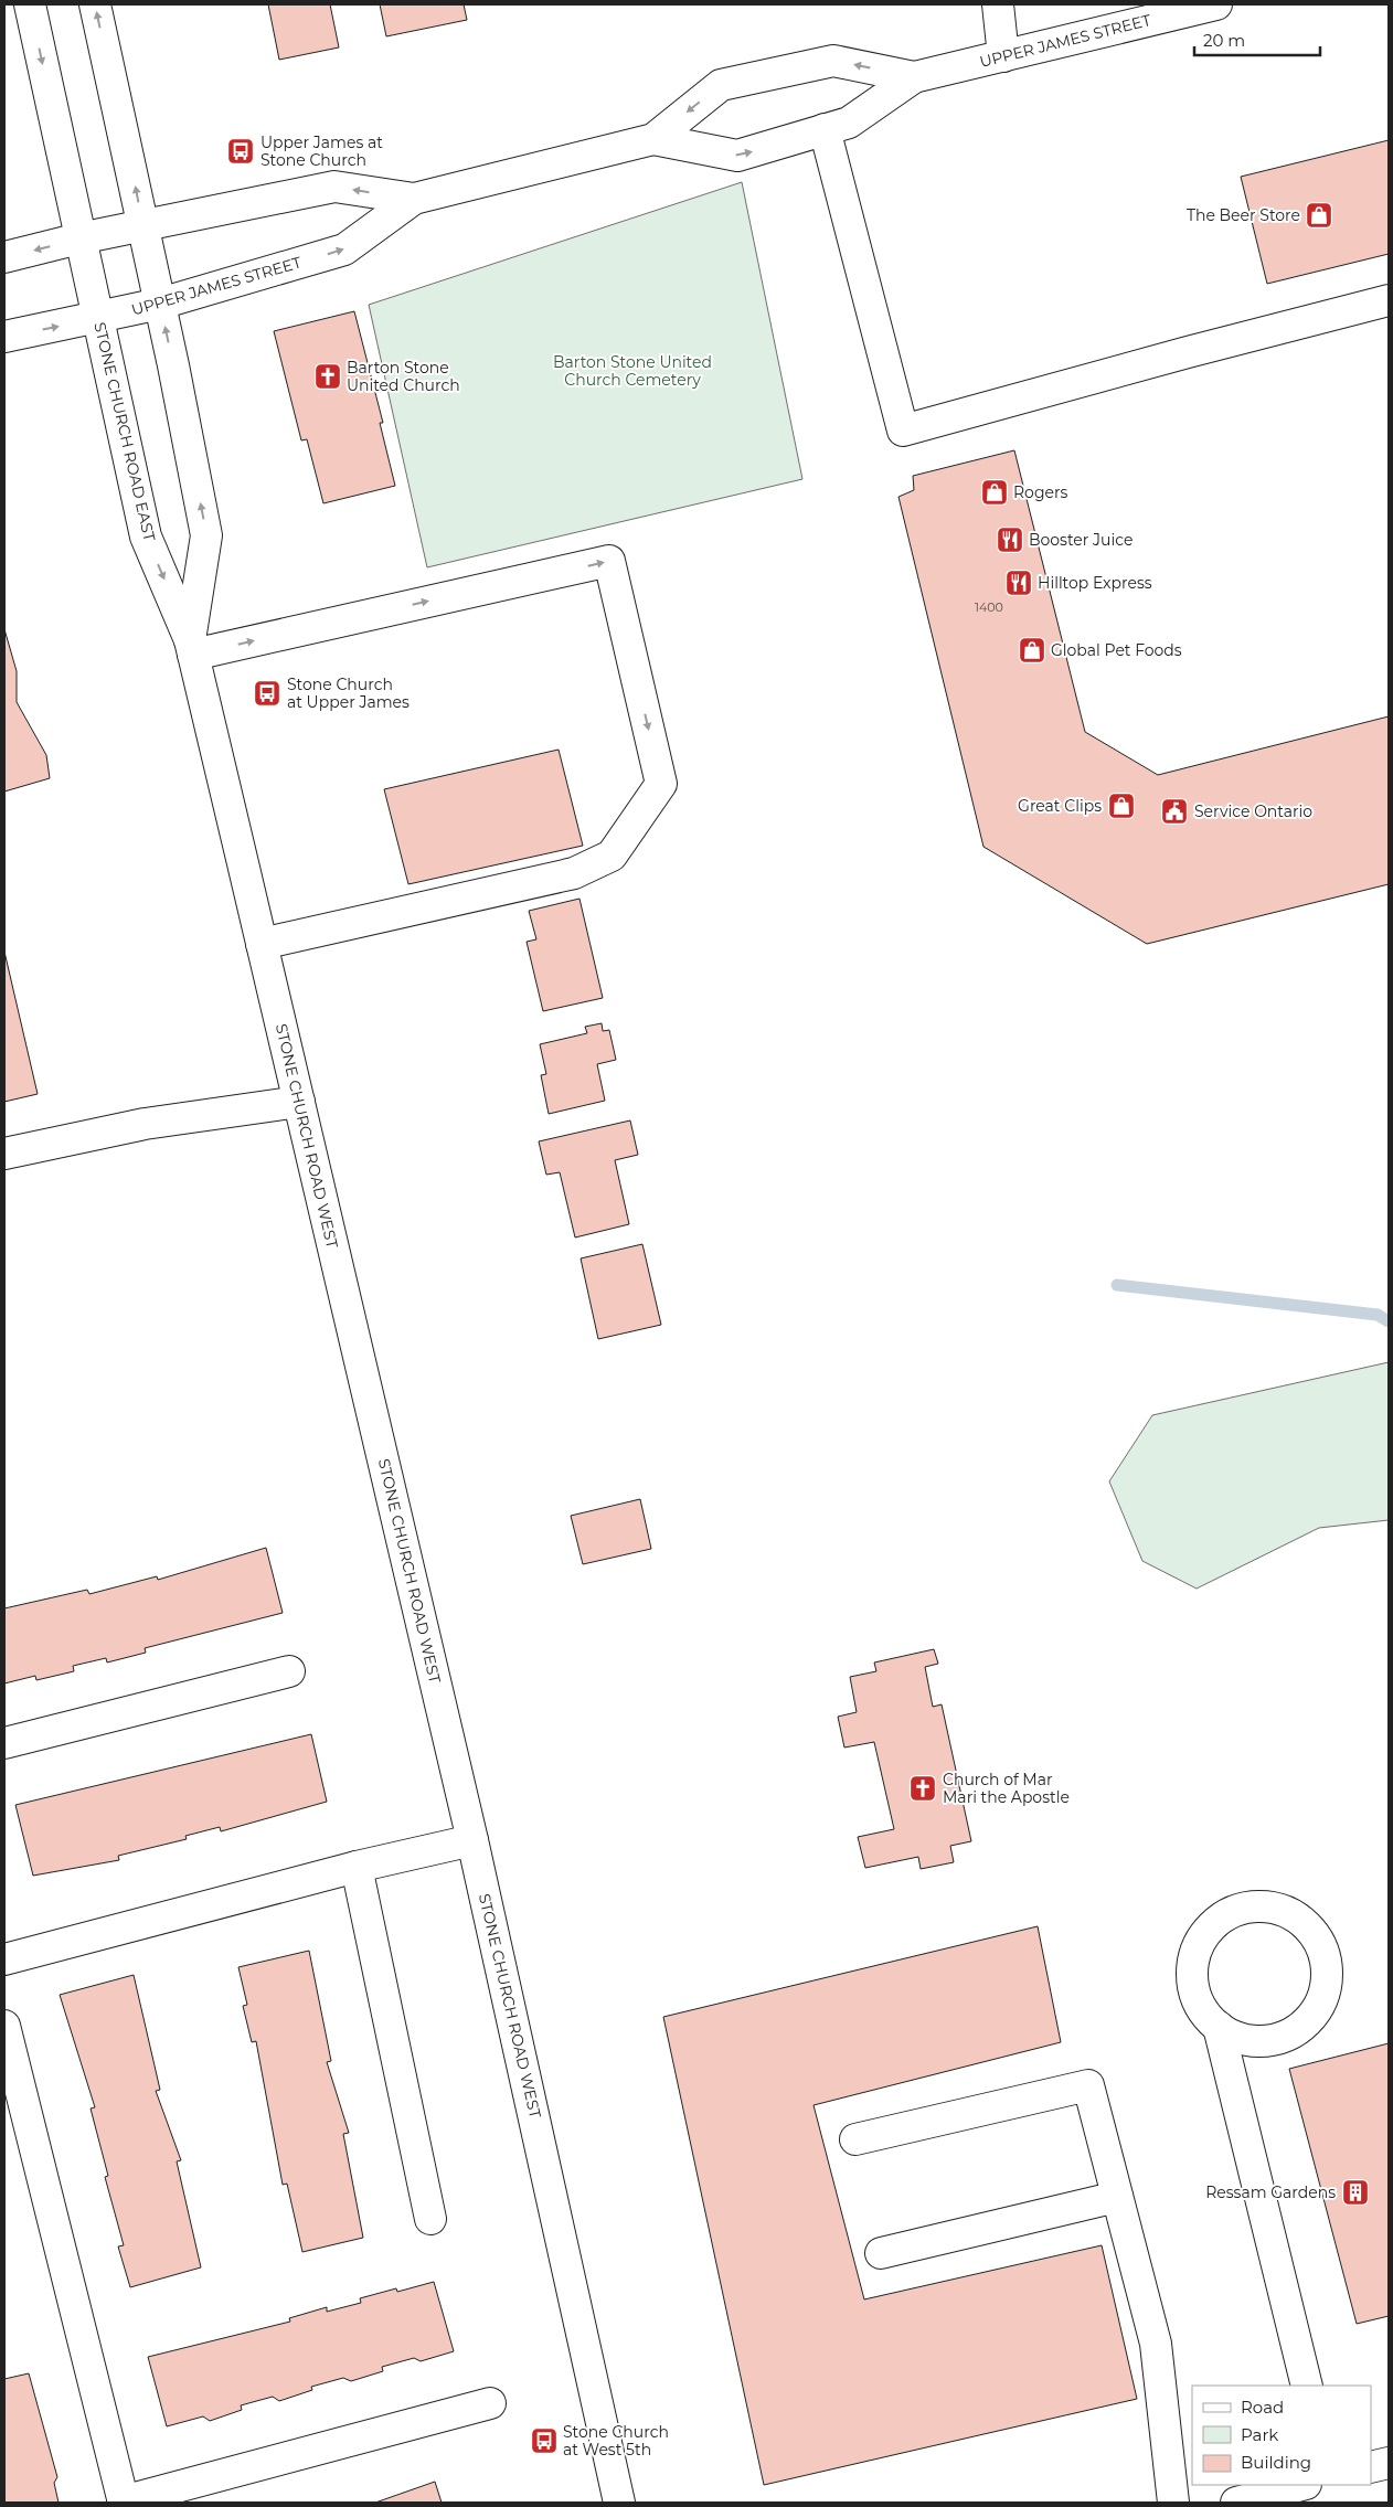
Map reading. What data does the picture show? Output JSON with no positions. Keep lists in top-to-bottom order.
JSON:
{
  "streets": {
    "main road": ["UPPER JAMES STREET", "STONE CHURCH ROAD EAST", "STONE CHURCH ROAD WEST"]
  },
  "crossings": [
    ["UPPER JAMES STREET", "STONE CHURCH ROAD EAST"],
    ["STONE CHURCH ROAD EAST", "STONE CHURCH ROAD WEST"]
  ],
  "parks": ["Barton Stone United Church Cemetery"],
  "places": {
    "bus stop": ["Upper James at Stone Church", "Stone Church at Upper James", "Stone Church at West 5th"],
    "shop": [
      "The Beer Store",
      "Rogers",
      "Global Pet Foods",
      "Great Clips"
    ],
    "church": ["Barton Stone United Church", "Church of Mar Mari the Apostle"],
    "restaurant": ["Booster Juice", "Hilltop Express"],
    "public building": ["Service Ontario"],
    "building": ["Ressam Gardens"]
  },
  "house_numbers": ["1400"],
  "legend": ["Road", "Park", "Building"],
  "scale_bar": "20 m"
}
